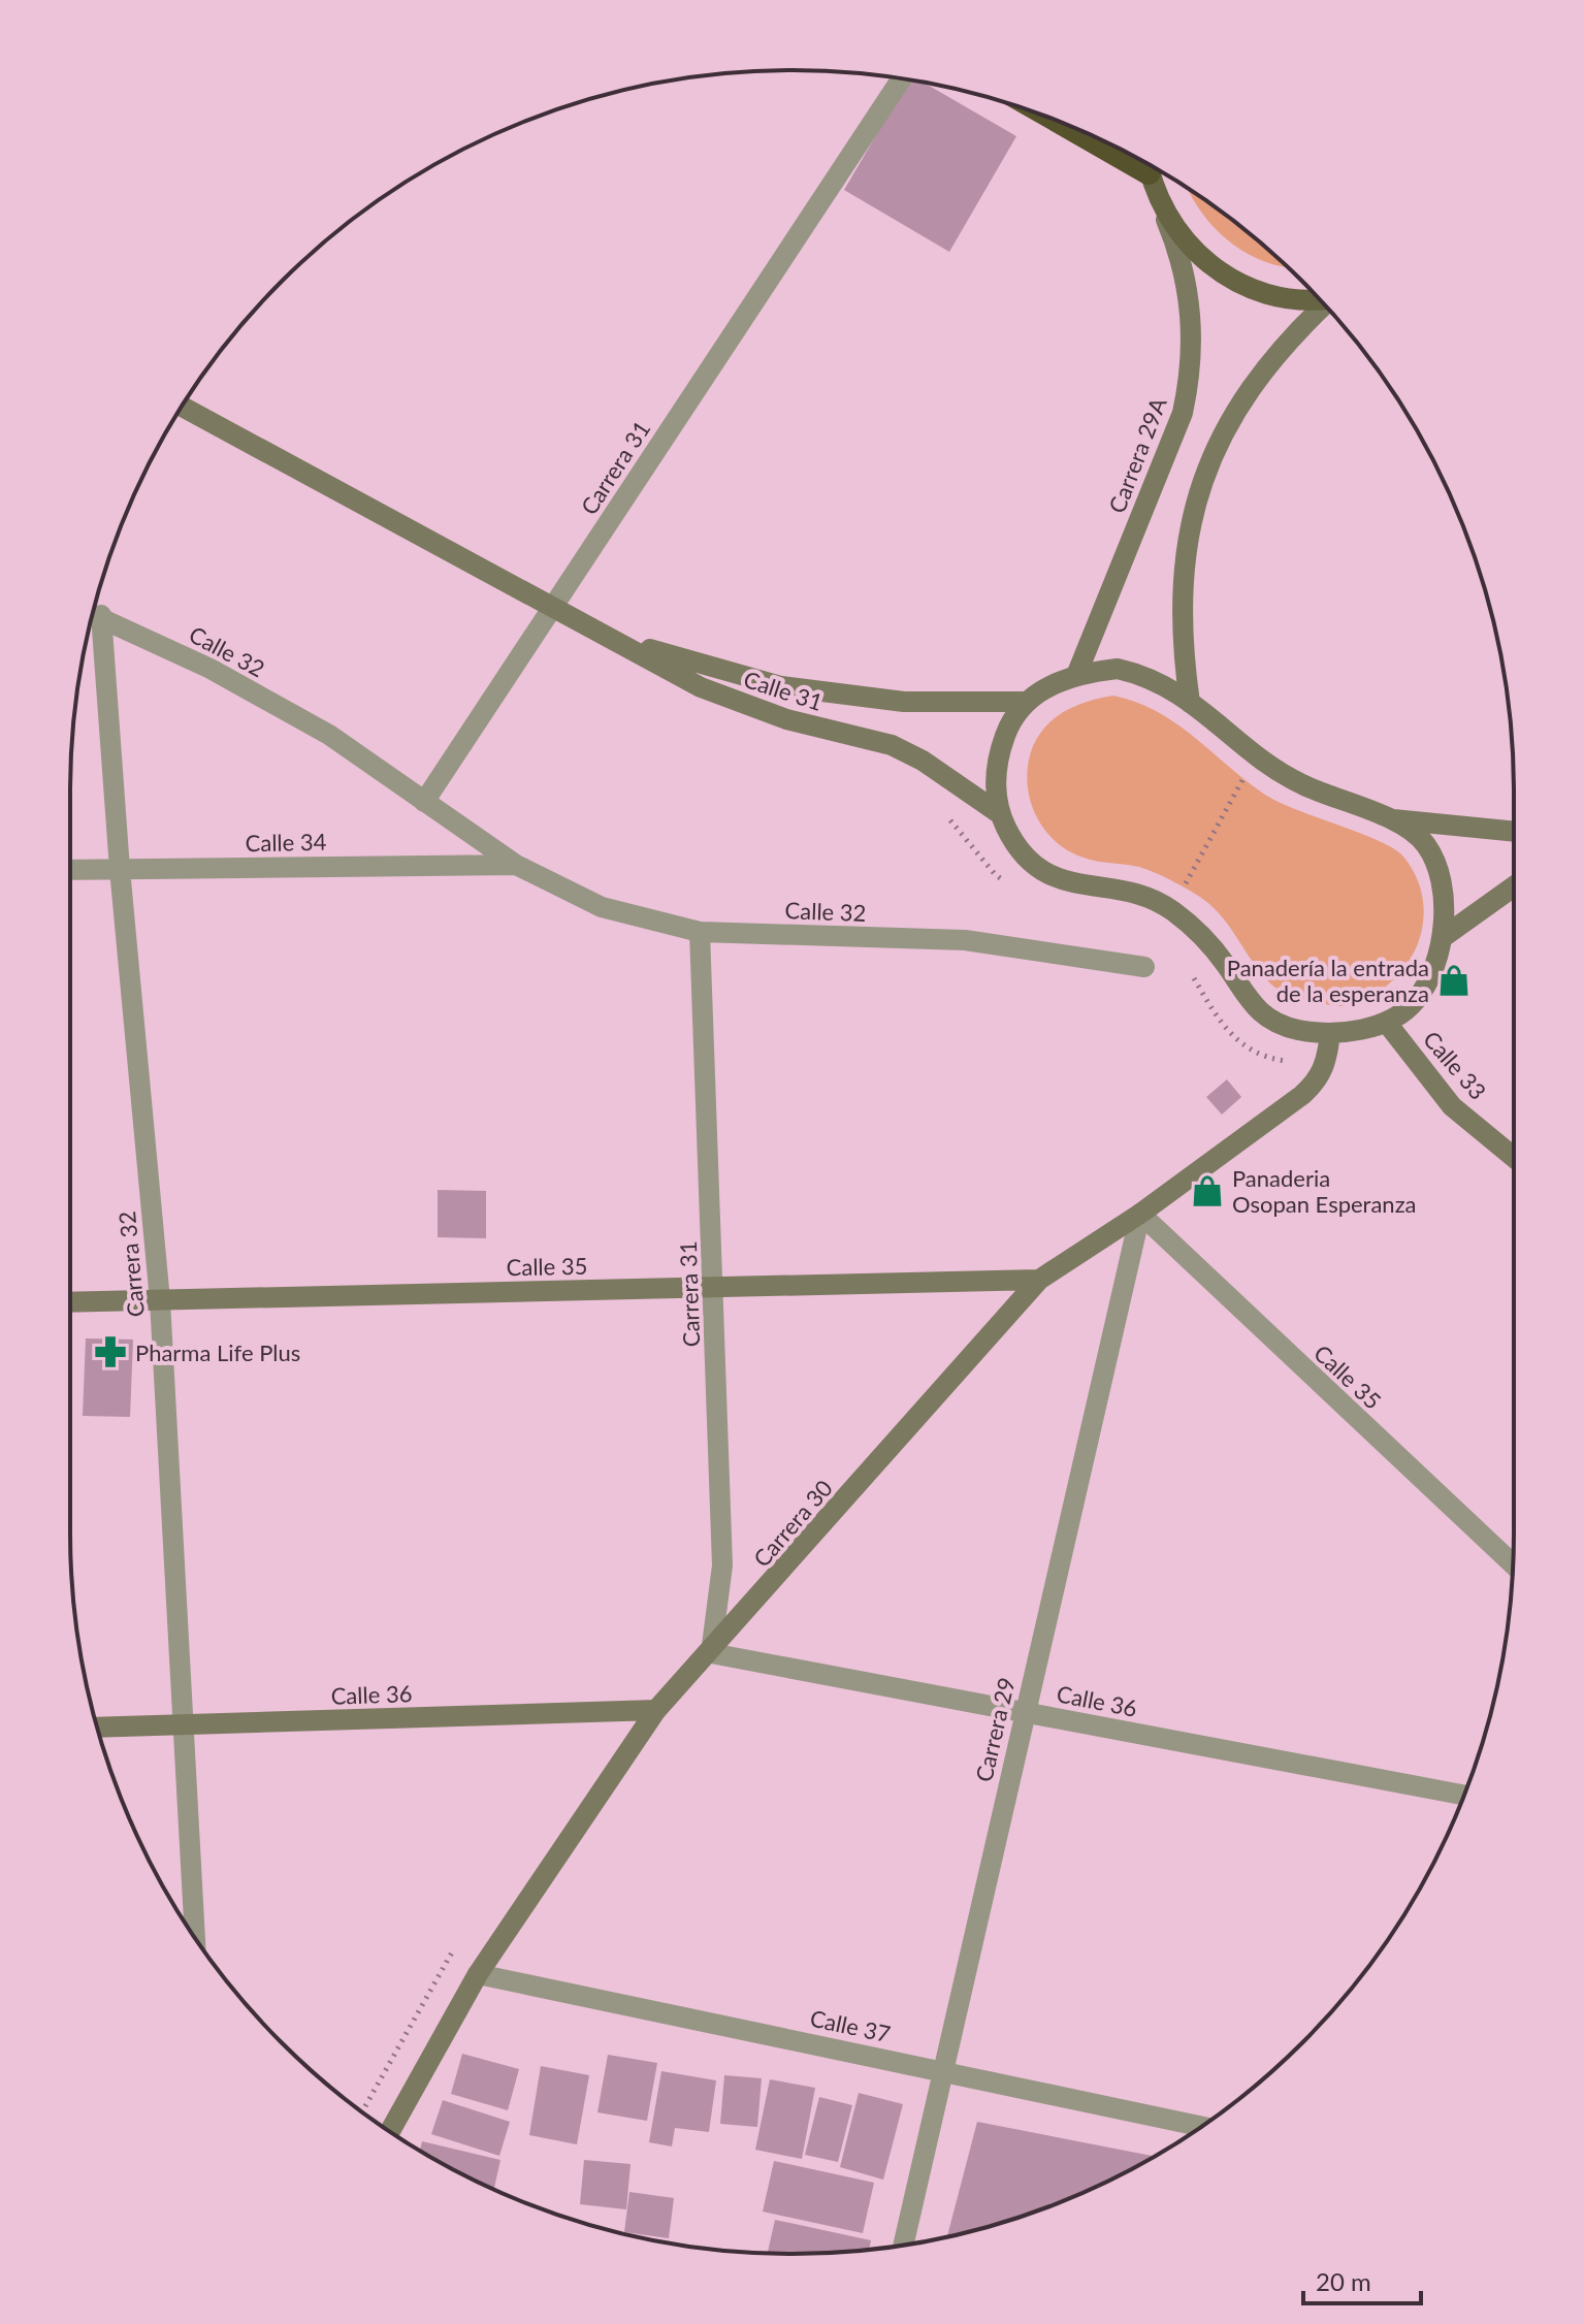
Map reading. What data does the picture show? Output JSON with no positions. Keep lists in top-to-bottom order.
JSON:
{
  "streets": {
    "main road": [
      "Carrera 29A",
      "Calle 31",
      "Calle 33",
      "Calle 35",
      "Carrera 30",
      "Calle 36"
    ],
    "street": [
      "Carrera 31",
      "Calle 32",
      "Calle 34",
      "Carrera 32",
      "Carrera 29",
      "Calle 37"
    ]
  },
  "crossings": [
    ["Carrera 29A", "Calle 31"],
    ["Carrera 31", "Calle 32"],
    ["Carrera 31", "Calle 31"],
    ["Carrera 31", "Calle 35"],
    ["Carrera 31", "Carrera 30"],
    ["Carrera 31", "Calle 36"],
    ["Calle 32", "Calle 34"],
    ["Calle 34", "Carrera 32"],
    ["Calle 33", "Carrera 30"],
    ["Carrera 32", "Calle 35"],
    ["Carrera 32", "Calle 36"],
    ["Calle 35", "Carrera 30"],
    ["Calle 35", "Carrera 29"],
    ["Carrera 30", "Calle 36"],
    ["Carrera 30", "Carrera 29"],
    ["Carrera 30", "Calle 37"],
    ["Calle 36", "Carrera 29"],
    ["Carrera 29", "Calle 37"]
  ],
  "places": {
    "shop": ["Panadería la entrada de la esperanza", "Panaderia Osopan Esperanza"],
    "pharmacy": ["Pharma Life Plus"]
  },
  "scale_bar": "20 m"
}
